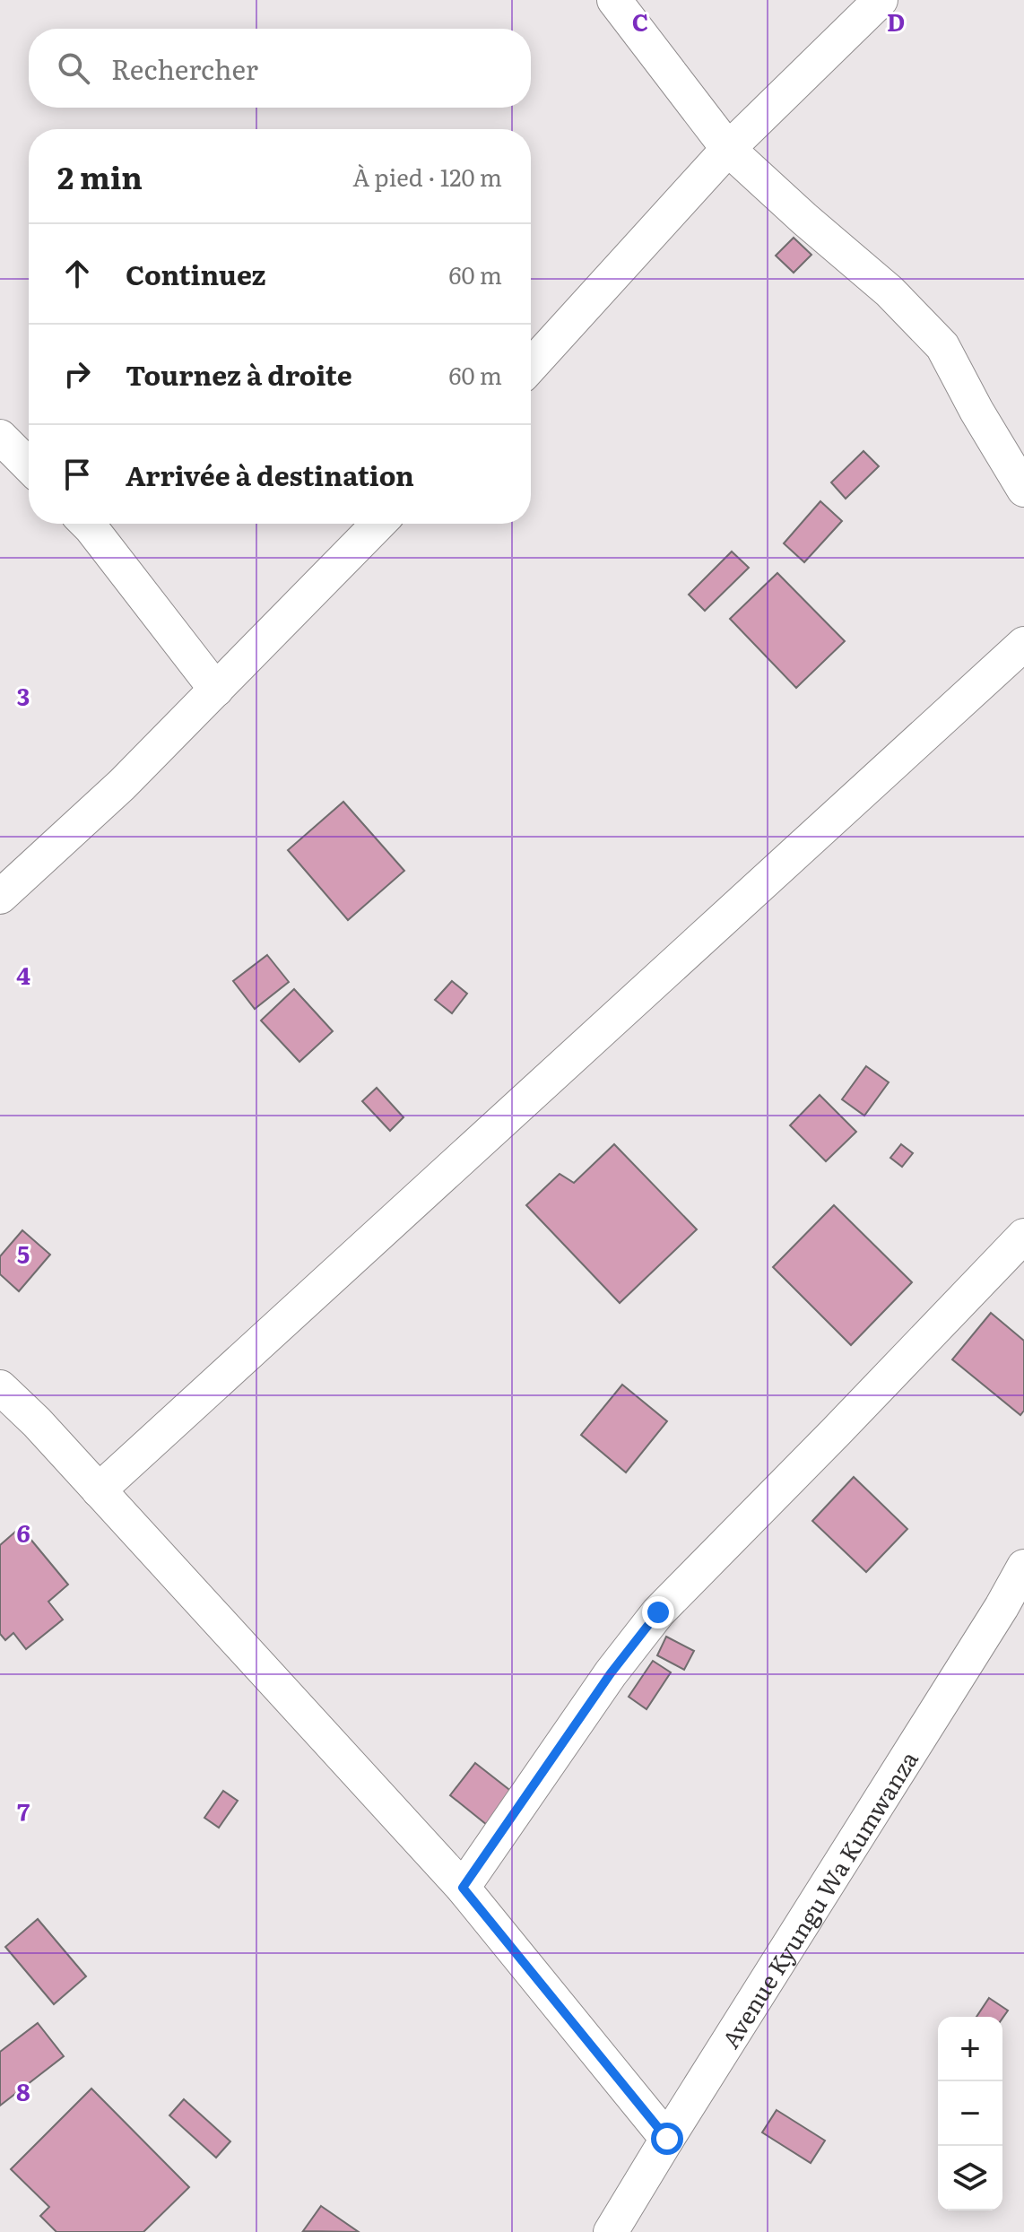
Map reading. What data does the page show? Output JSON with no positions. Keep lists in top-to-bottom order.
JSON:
{
  "streets": {
    "street": ["Avenue Kyungu Wa Kumwanza"]
  },
  "page": {
    "search": "Rechercher",
    "heading": ["2 min", "À pied · 120 m"],
    "list": [
      ["Continuez", "60 m"],
      ["Tournez à droite", "60 m"],
      "Arrivée à destination"
    ],
    "map_buttons": ["+", "−"]
  },
  "grid": {
    "columns": ["C", "D"],
    "rows": [
      "3",
      "4",
      "5",
      "6",
      "7",
      "8"
    ]
  }
}
